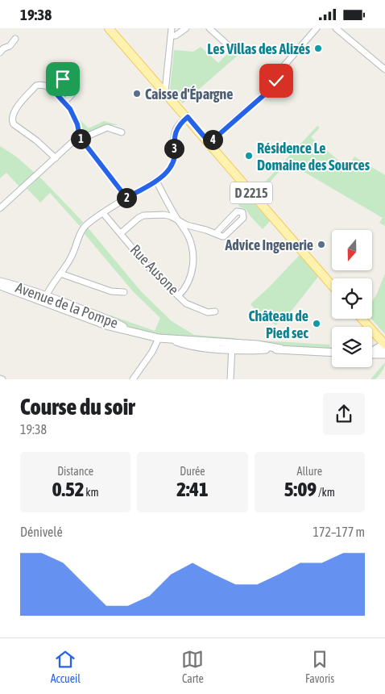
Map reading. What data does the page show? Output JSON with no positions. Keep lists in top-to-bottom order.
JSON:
{
  "streets": {
    "main road": ["D 2215"],
    "street": ["Rue Ausone", "Avenue de la Pompe"]
  },
  "places": [
    "Les Villas des Alizés",
    "Caisse d'Épargne",
    "Résidence Le Domaine des Sources",
    "Advice Ingenerie",
    "Château de Pied sec"
  ],
  "north": "bottom",
  "page": {
    "status": "19:38",
    "pins": [
      "1",
      "4",
      "3",
      "2"
    ],
    "heading": ["Course du soir", "19:38"],
    "stats": [
      ["Distance", "0.52 km"],
      ["Durée", "2:41"],
      ["Allure", "5:09 /km"]
    ],
    "chart": ["Dénivelé", "172–177 m"],
    "tabs": ["Accueil", "Carte", "Favoris"]
  }
}
